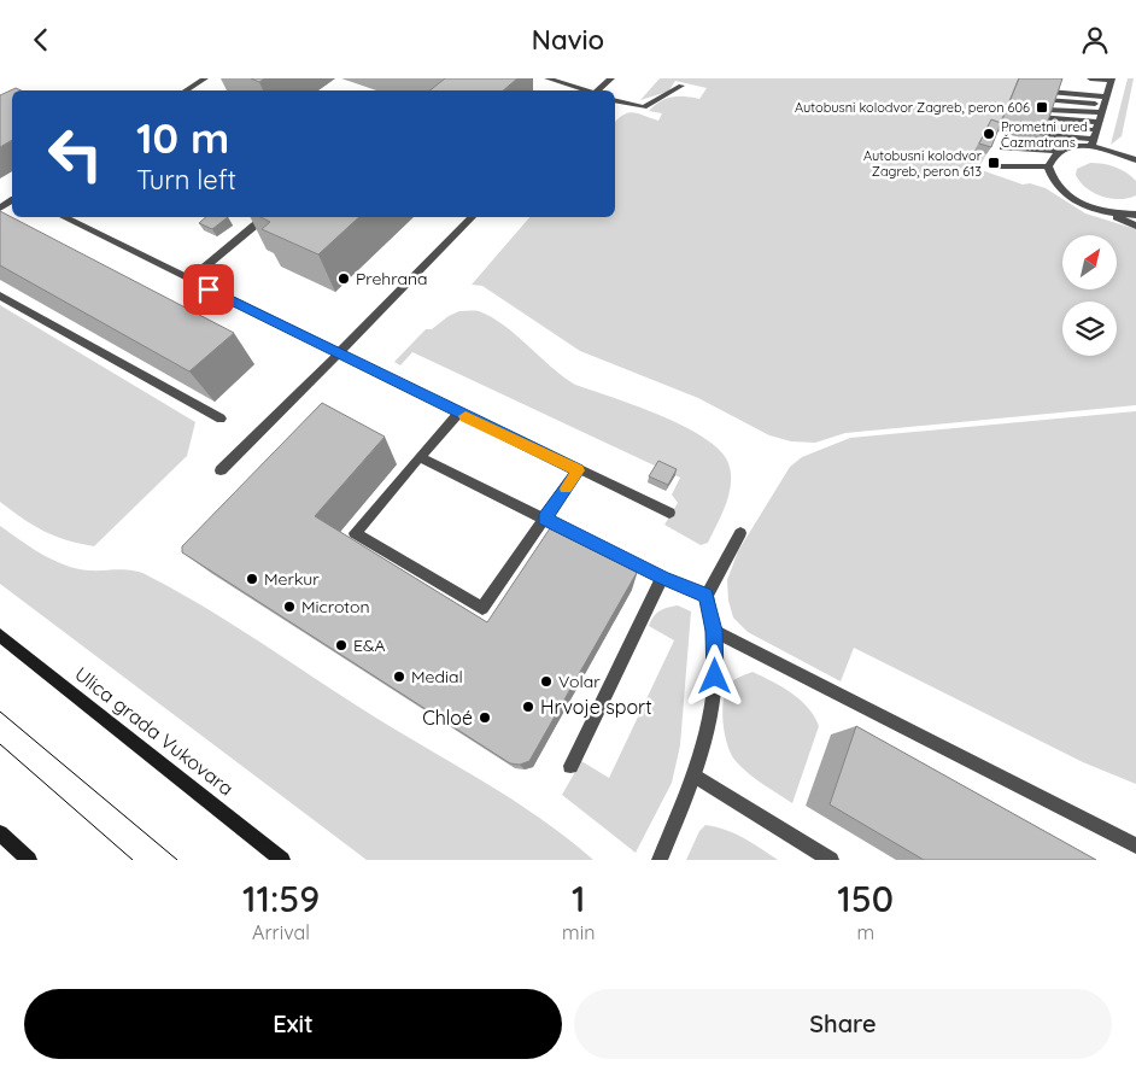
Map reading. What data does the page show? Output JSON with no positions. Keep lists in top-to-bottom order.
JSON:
{
  "streets": {
    "main road": ["Ulica grada Vukovara"]
  },
  "places": {
    "transit": ["Autobusni kolodvor Zagreb, peron 606", "Autobusni kolodvor Zagreb, peron 613"],
    "other": [
      "Prometni ured Čazmatrans",
      "Prehrana",
      "Merkur",
      "Microton",
      "E&A",
      "Medial",
      "Volar",
      "Hrvoje sport",
      "Chloé"
    ]
  },
  "north": "top right",
  "page": {
    "header": "Navio",
    "turn": ["10 m", "Turn left"],
    "eta": [
      "11:59",
      "Arrival",
      "1",
      "min",
      "150",
      "m"
    ],
    "buttons": ["Exit", "Share"]
  }
}
